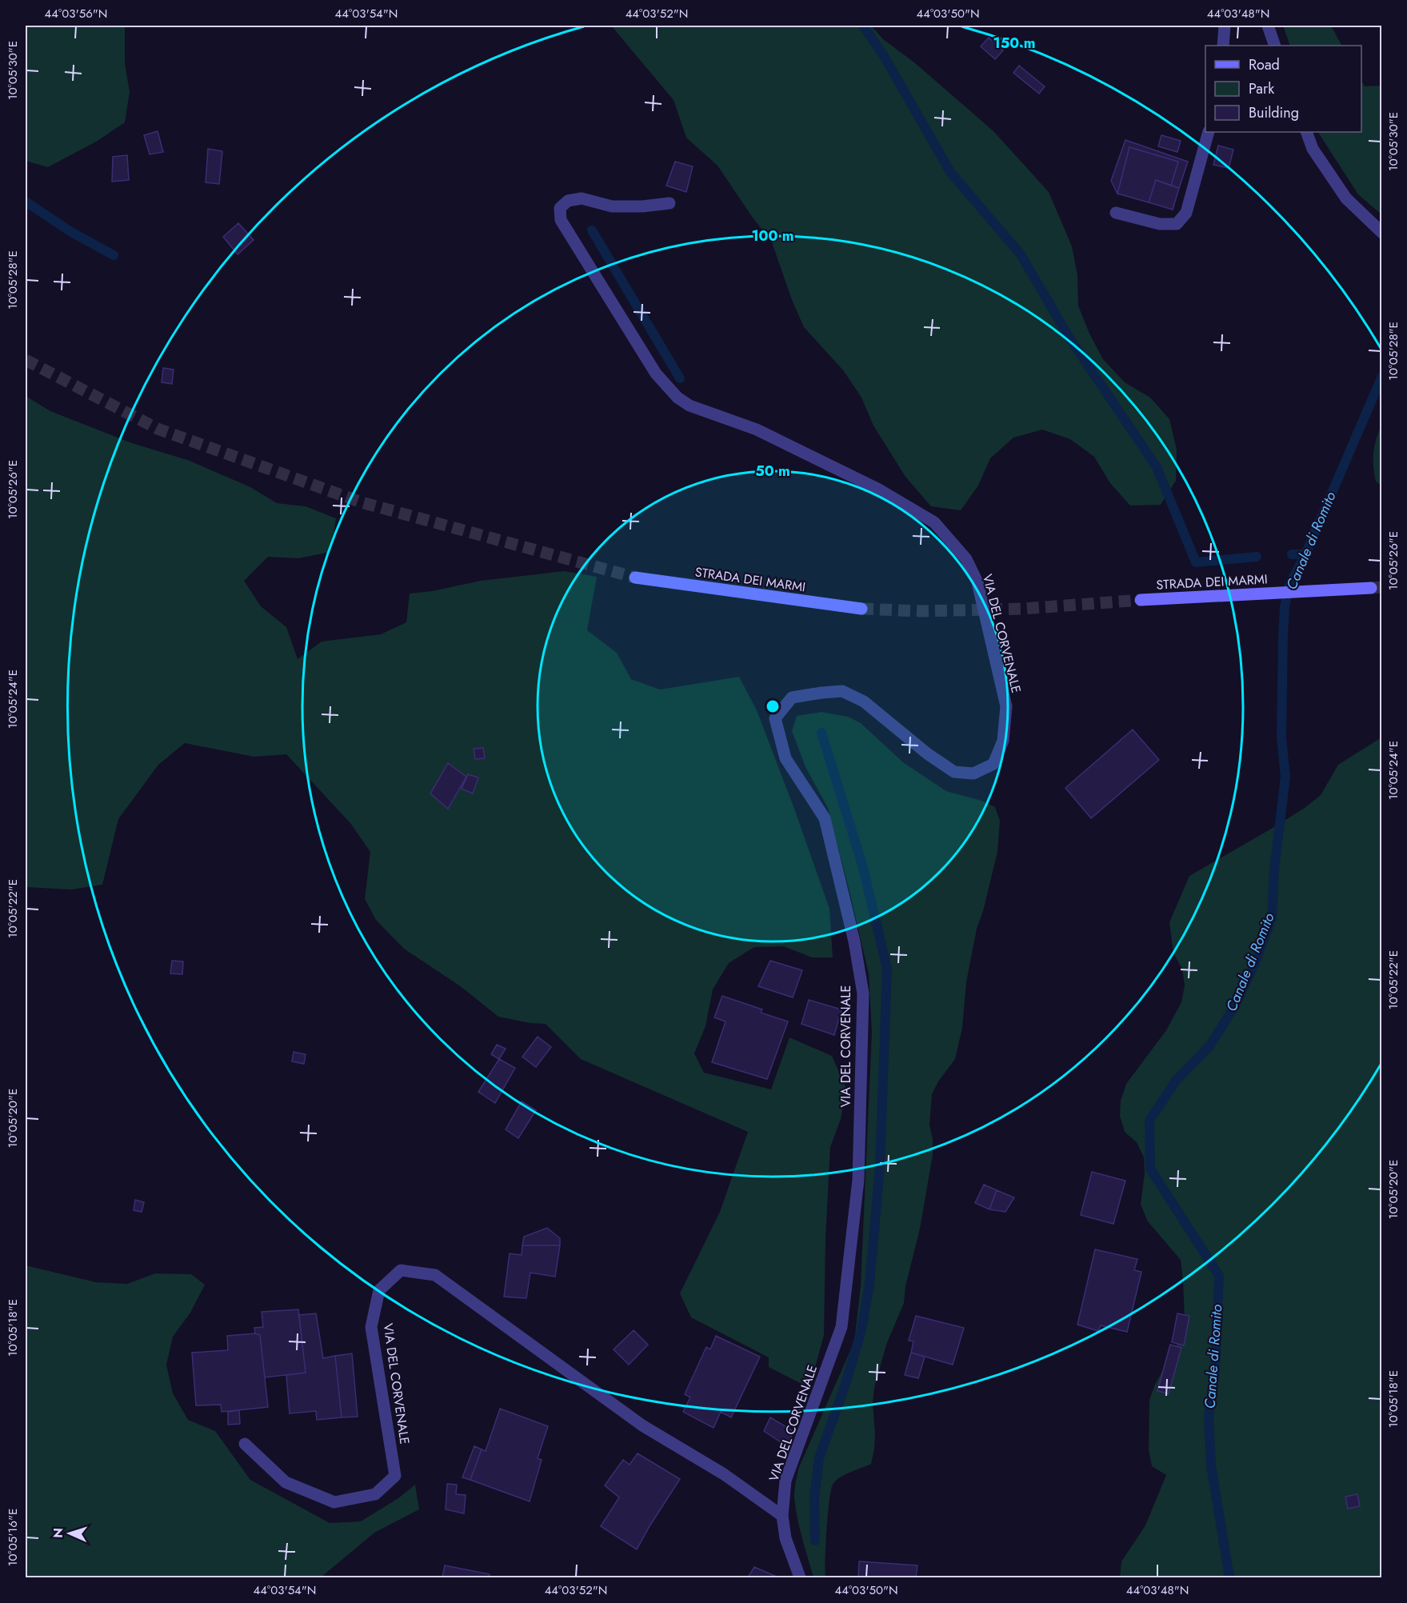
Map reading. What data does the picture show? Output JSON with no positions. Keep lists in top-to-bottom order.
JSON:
{
  "streets": {
    "main road": ["STRADA DEI MARMI"],
    "street": ["VIA DEL CORVENALE"]
  },
  "water": ["Canale di Romito"],
  "legend": ["Road", "Park", "Building"],
  "north": "left",
  "coordinates": [
    "44°03'56\"N",
    "44°03'54\"N",
    "44°03'52\"N",
    "44°03'50\"N",
    "44°03'48\"N",
    "10°05'30\"E",
    "10°05'28\"E",
    "10°05'26\"E",
    "10°05'24\"E",
    "10°05'22\"E",
    "10°05'20\"E",
    "10°05'18\"E",
    "10°05'16\"E"
  ],
  "rings": ["150 m", "100 m", "50 m"]
}
